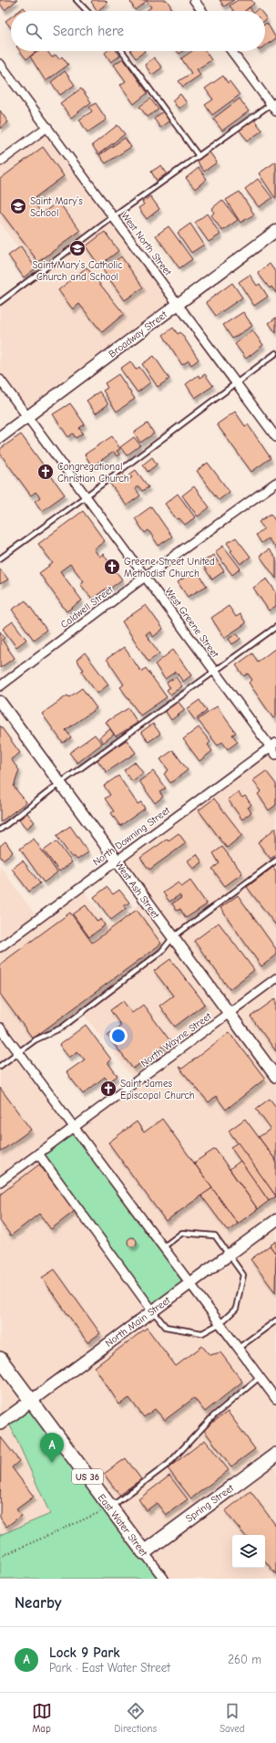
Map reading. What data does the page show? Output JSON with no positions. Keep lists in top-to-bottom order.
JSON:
{
  "streets": {
    "main road": [
      "North Main Street",
      "US 36",
      "Spring Street",
      "East Water Street"
    ],
    "street": [
      "West North Street",
      "Broadway Street",
      "Caldwell Street",
      "West Greene Street",
      "North Downing Street",
      "West Ash Street",
      "North Wayne Street"
    ]
  },
  "crossings": [
    ["West North Street", "Broadway Street"],
    ["Broadway Street", "West Greene Street"],
    ["Caldwell Street", "West Greene Street"],
    ["West Greene Street", "North Downing Street"],
    ["North Downing Street", "West Ash Street"],
    ["West Ash Street", "North Wayne Street"],
    ["North Main Street", "US 36"],
    ["North Main Street", "East Water Street"],
    ["US 36", "East Water Street"],
    ["Spring Street", "East Water Street"]
  ],
  "places": {
    "school or university": ["Saint Mary’s School", "Saint Mary’s Catholic Church and School"],
    "church": ["Congregational Christian Church", "Greene Street United Methodist Church", "Saint James Episcopal Church"]
  },
  "page": {
    "search": "Search here",
    "pins": "A",
    "heading": "Nearby",
    "list": [
      {
        "mark": "A",
        "name": "Lock 9 Park",
        "note": "Park · East Water Street",
        "value": "260 m"
      }
    ],
    "nav": ["Map", "Directions", "Saved"]
  }
}
